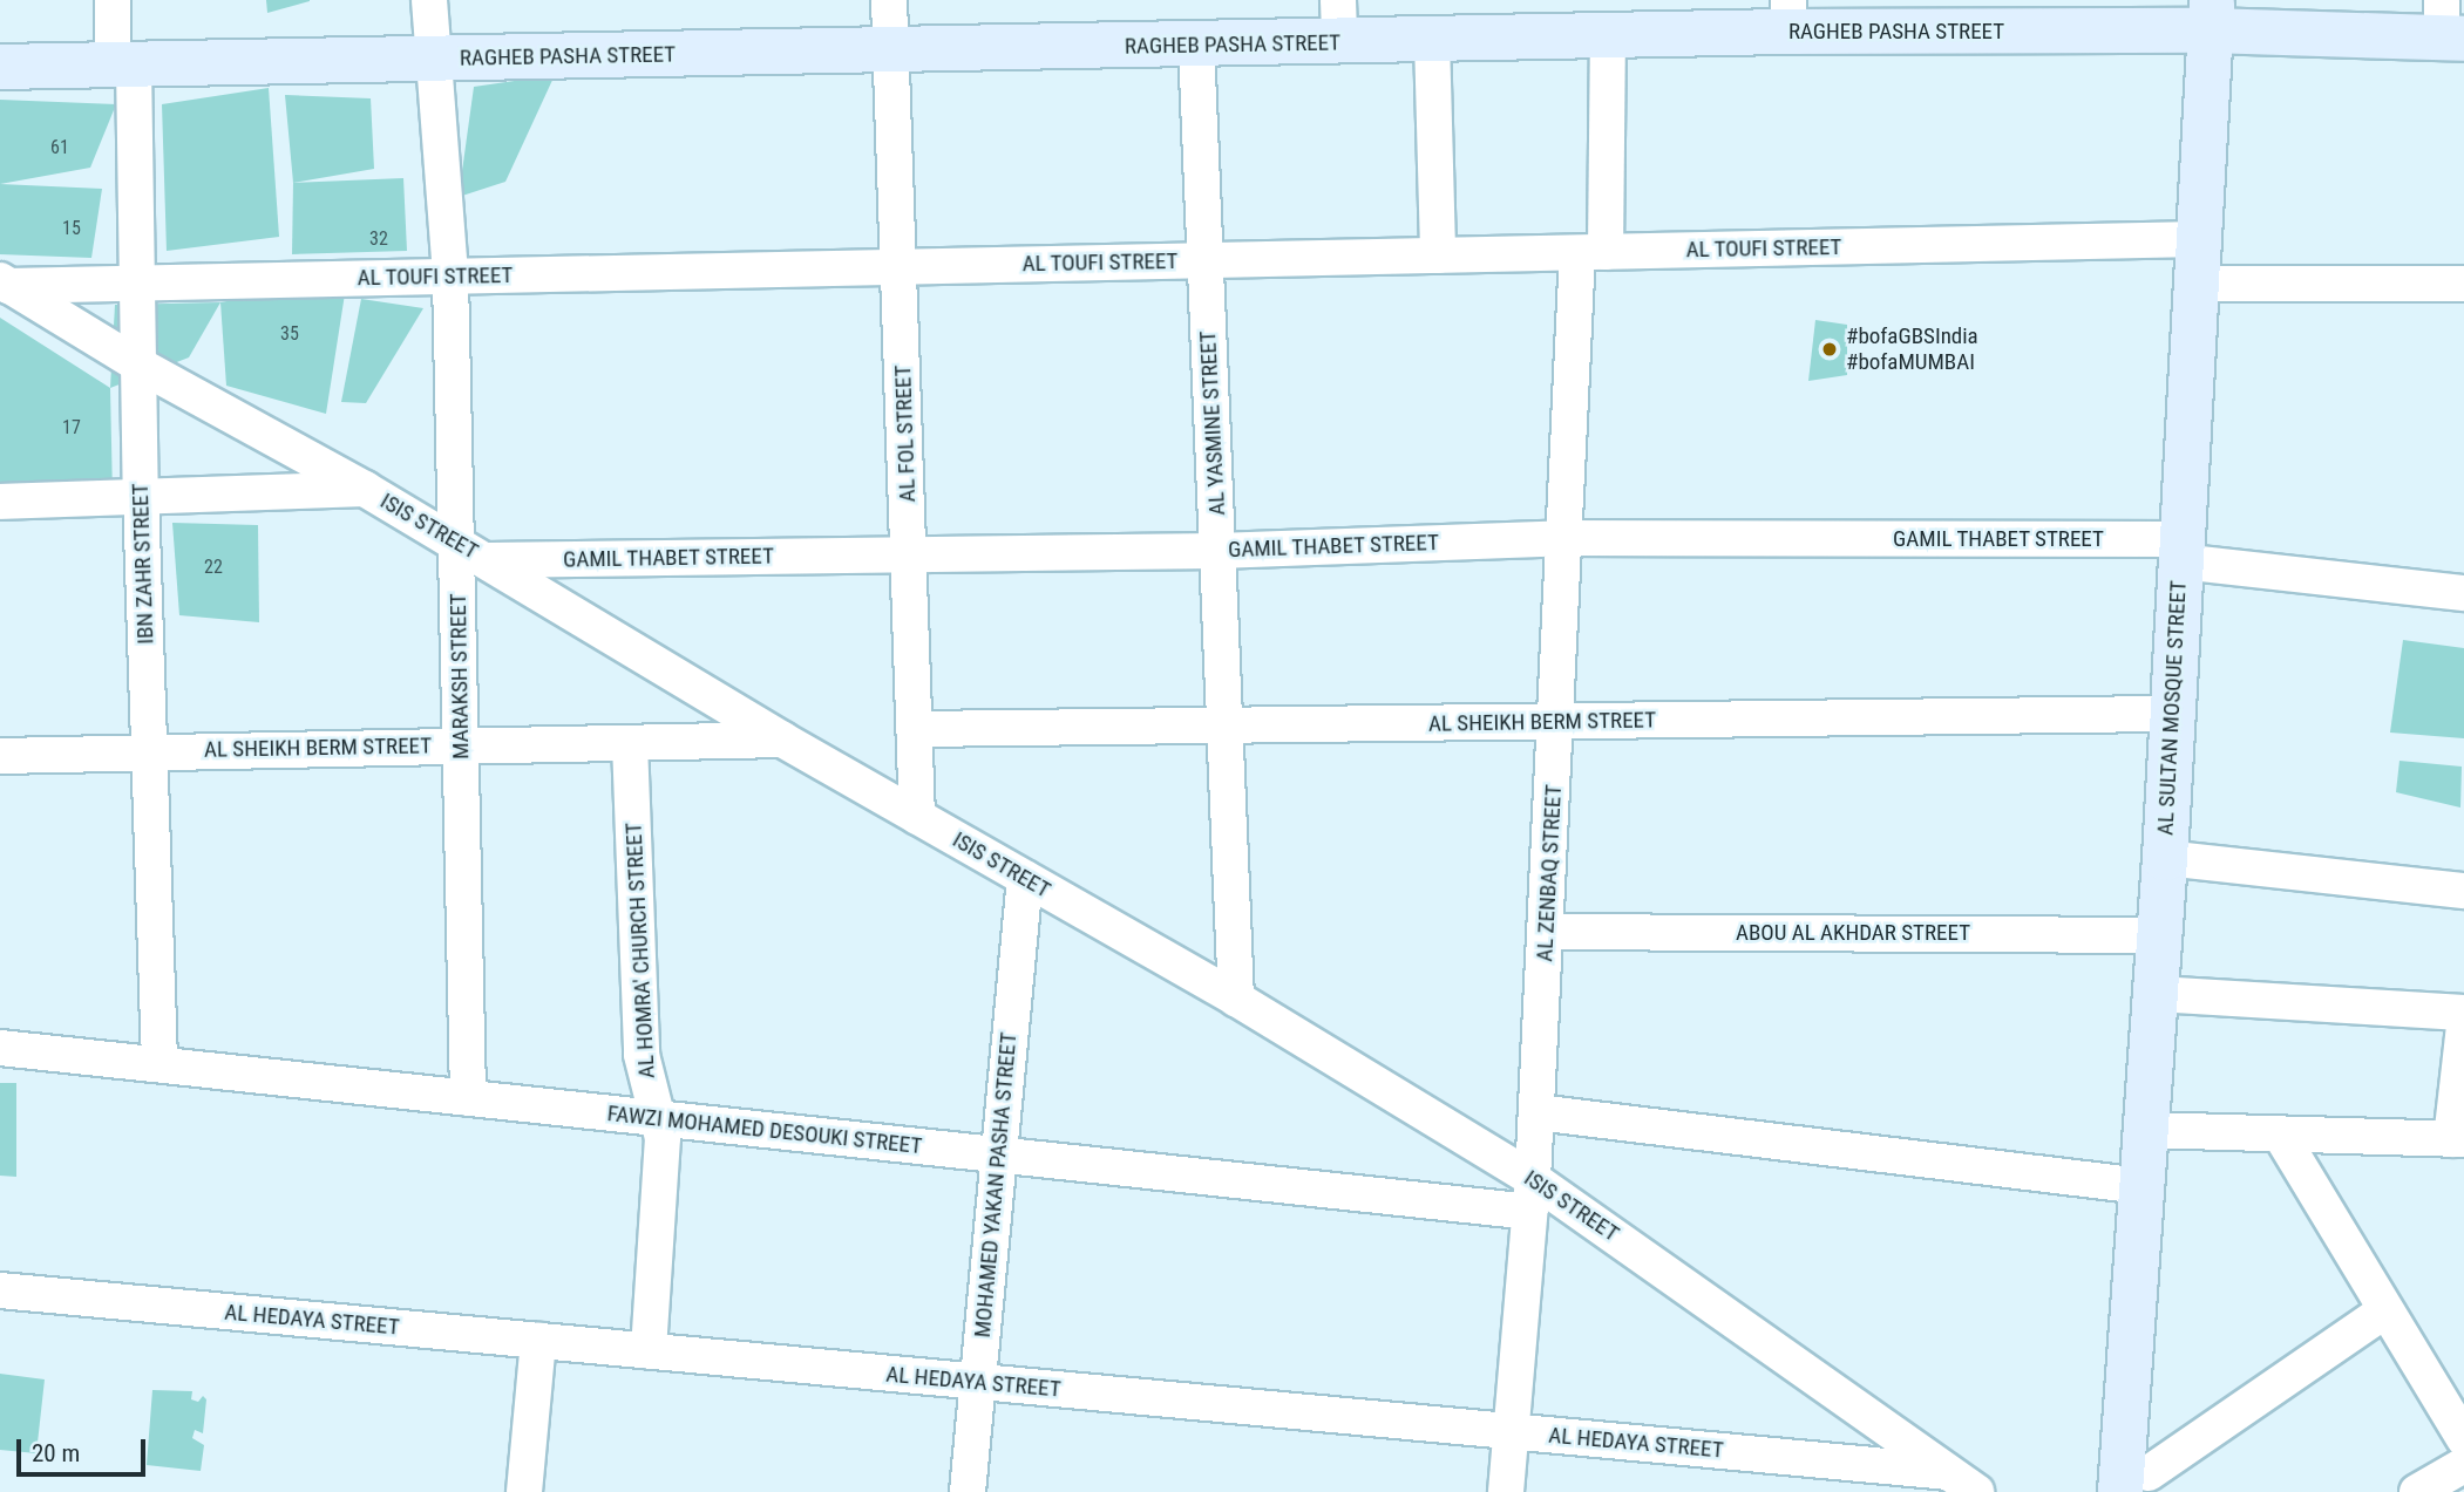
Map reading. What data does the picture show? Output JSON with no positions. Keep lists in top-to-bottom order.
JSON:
{
  "streets": {
    "street": [
      "RAGHEB PASHA STREET",
      "AL TOUFI STREET",
      "AL YASMINE STREET",
      "AL FOL STREET",
      "ISIS STREET",
      "GAMIL THABET STREET",
      "IBN ZAHR STREET",
      "MARAKSH STREET",
      "AL SULTAN MOSQUE STREET",
      "AL SHEIKH BERM STREET",
      "AL ZENBAQ STREET",
      "ABOU AL AKHDAR STREET",
      "AL HOMRA' CHURCH STREET",
      "FAWZI MOHAMED DESOUKI STREET",
      "MOHAMED YAKAN PASHA STREET",
      "AL HEDAYA STREET"
    ]
  },
  "crossings": [
    ["RAGHEB PASHA STREET", "AL YASMINE STREET"],
    ["RAGHEB PASHA STREET", "AL FOL STREET"],
    ["RAGHEB PASHA STREET", "IBN ZAHR STREET"],
    ["RAGHEB PASHA STREET", "MARAKSH STREET"],
    ["RAGHEB PASHA STREET", "AL SULTAN MOSQUE STREET"],
    ["RAGHEB PASHA STREET", "AL ZENBAQ STREET"],
    ["AL TOUFI STREET", "AL YASMINE STREET"],
    ["AL TOUFI STREET", "AL FOL STREET"],
    ["AL TOUFI STREET", "ISIS STREET"],
    ["AL TOUFI STREET", "IBN ZAHR STREET"],
    ["AL TOUFI STREET", "MARAKSH STREET"],
    ["AL TOUFI STREET", "AL SULTAN MOSQUE STREET"],
    ["AL TOUFI STREET", "AL ZENBAQ STREET"],
    ["AL YASMINE STREET", "ISIS STREET"],
    ["AL YASMINE STREET", "GAMIL THABET STREET"],
    ["AL YASMINE STREET", "AL SHEIKH BERM STREET"],
    ["AL FOL STREET", "ISIS STREET"],
    ["AL FOL STREET", "GAMIL THABET STREET"],
    ["AL FOL STREET", "AL SHEIKH BERM STREET"],
    ["ISIS STREET", "GAMIL THABET STREET"],
    ["ISIS STREET", "IBN ZAHR STREET"],
    ["ISIS STREET", "MARAKSH STREET"],
    ["ISIS STREET", "AL SHEIKH BERM STREET"],
    ["ISIS STREET", "AL ZENBAQ STREET"],
    ["ISIS STREET", "FAWZI MOHAMED DESOUKI STREET"],
    ["ISIS STREET", "MOHAMED YAKAN PASHA STREET"],
    ["ISIS STREET", "AL HEDAYA STREET"],
    ["GAMIL THABET STREET", "MARAKSH STREET"],
    ["GAMIL THABET STREET", "AL SULTAN MOSQUE STREET"],
    ["GAMIL THABET STREET", "AL ZENBAQ STREET"],
    ["IBN ZAHR STREET", "AL SHEIKH BERM STREET"],
    ["IBN ZAHR STREET", "FAWZI MOHAMED DESOUKI STREET"],
    ["MARAKSH STREET", "AL SHEIKH BERM STREET"],
    ["MARAKSH STREET", "FAWZI MOHAMED DESOUKI STREET"],
    ["AL SULTAN MOSQUE STREET", "AL SHEIKH BERM STREET"],
    ["AL SULTAN MOSQUE STREET", "ABOU AL AKHDAR STREET"],
    ["AL SHEIKH BERM STREET", "AL ZENBAQ STREET"],
    ["AL SHEIKH BERM STREET", "AL HOMRA' CHURCH STREET"],
    ["AL ZENBAQ STREET", "ABOU AL AKHDAR STREET"],
    ["AL ZENBAQ STREET", "FAWZI MOHAMED DESOUKI STREET"],
    ["AL ZENBAQ STREET", "AL HEDAYA STREET"],
    ["AL HOMRA' CHURCH STREET", "FAWZI MOHAMED DESOUKI STREET"],
    ["AL HOMRA' CHURCH STREET", "AL HEDAYA STREET"],
    ["FAWZI MOHAMED DESOUKI STREET", "MOHAMED YAKAN PASHA STREET"],
    ["MOHAMED YAKAN PASHA STREET", "AL HEDAYA STREET"]
  ],
  "places": ["#bofaGBSIndia #bofaMUMBAI"],
  "house_numbers": [
    "61",
    "15",
    "32",
    "35",
    "17",
    "22"
  ],
  "scale_bar": "20 m"
}
